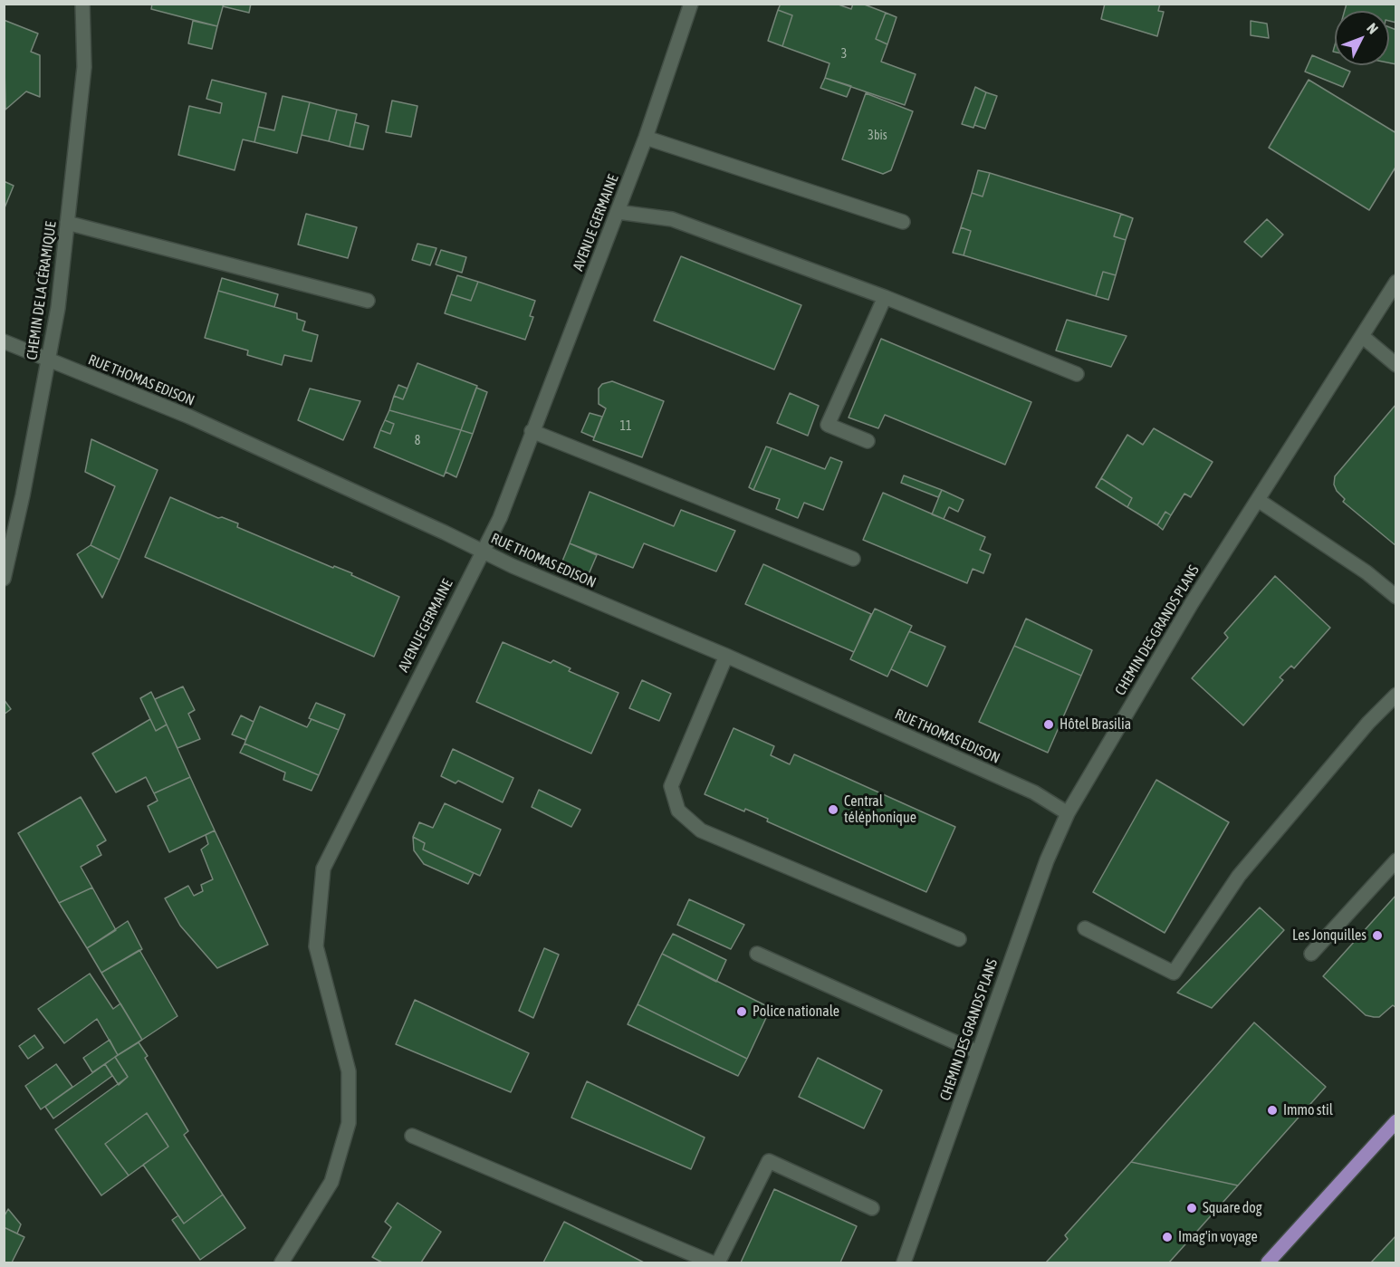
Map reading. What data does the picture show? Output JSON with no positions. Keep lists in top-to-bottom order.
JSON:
{
  "streets": {
    "street": [
      "AVENUE GERMAINE",
      "CHEMIN DE LA CÉRAMIQUE",
      "RUE THOMAS EDISON",
      "CHEMIN DES GRANDS PLANS"
    ]
  },
  "crossings": [
    ["AVENUE GERMAINE", "RUE THOMAS EDISON"],
    ["CHEMIN DE LA CÉRAMIQUE", "RUE THOMAS EDISON"],
    ["RUE THOMAS EDISON", "CHEMIN DES GRANDS PLANS"]
  ],
  "places": [
    "Hôtel Brasilia",
    "Central téléphonique",
    "Les Jonquilles",
    "Police nationale",
    "Immo stil",
    "Square dog",
    "Imag'in voyage"
  ],
  "house_numbers": [
    "3",
    "3bis",
    "11",
    "8"
  ],
  "north": "top right"
}
